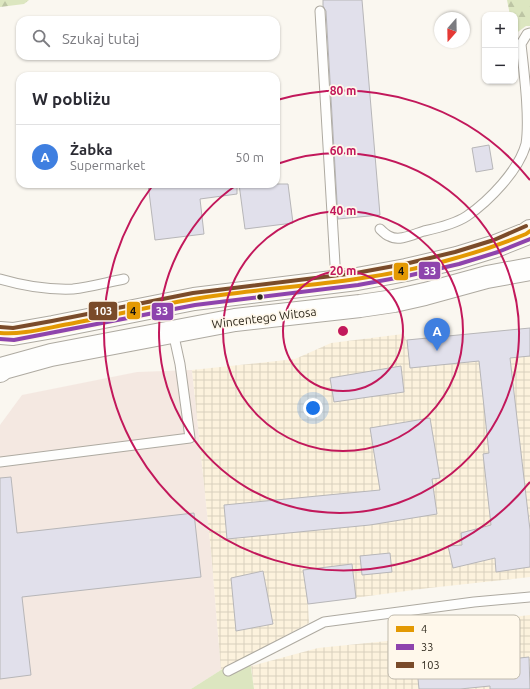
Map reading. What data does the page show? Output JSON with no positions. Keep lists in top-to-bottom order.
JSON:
{
  "streets": {
    "main road": ["Wincentego Witosa"]
  },
  "lines": ["transit line 103", "transit line 4", "transit line 33"],
  "legend": ["4", "33", "103"],
  "north": "bottom",
  "page": {
    "map_buttons": ["+", "−"],
    "search": "Szukaj tutaj",
    "heading": "W pobliżu",
    "list": [
      {
        "mark": "A",
        "name": "Żabka",
        "note": "Supermarket",
        "value": "50 m"
      }
    ],
    "pins": "A"
  },
  "rings": [
    "80 m",
    "60 m",
    "40 m",
    "20 m"
  ]
}
